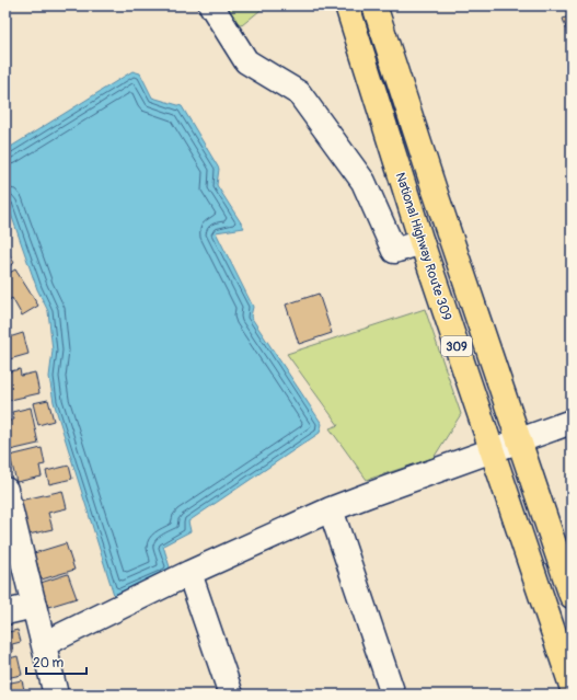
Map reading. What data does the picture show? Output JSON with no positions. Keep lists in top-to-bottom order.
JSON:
{
  "streets": {
    "highway": ["National Highway Route 309", "309"]
  },
  "scale_bar": "20 m"
}
